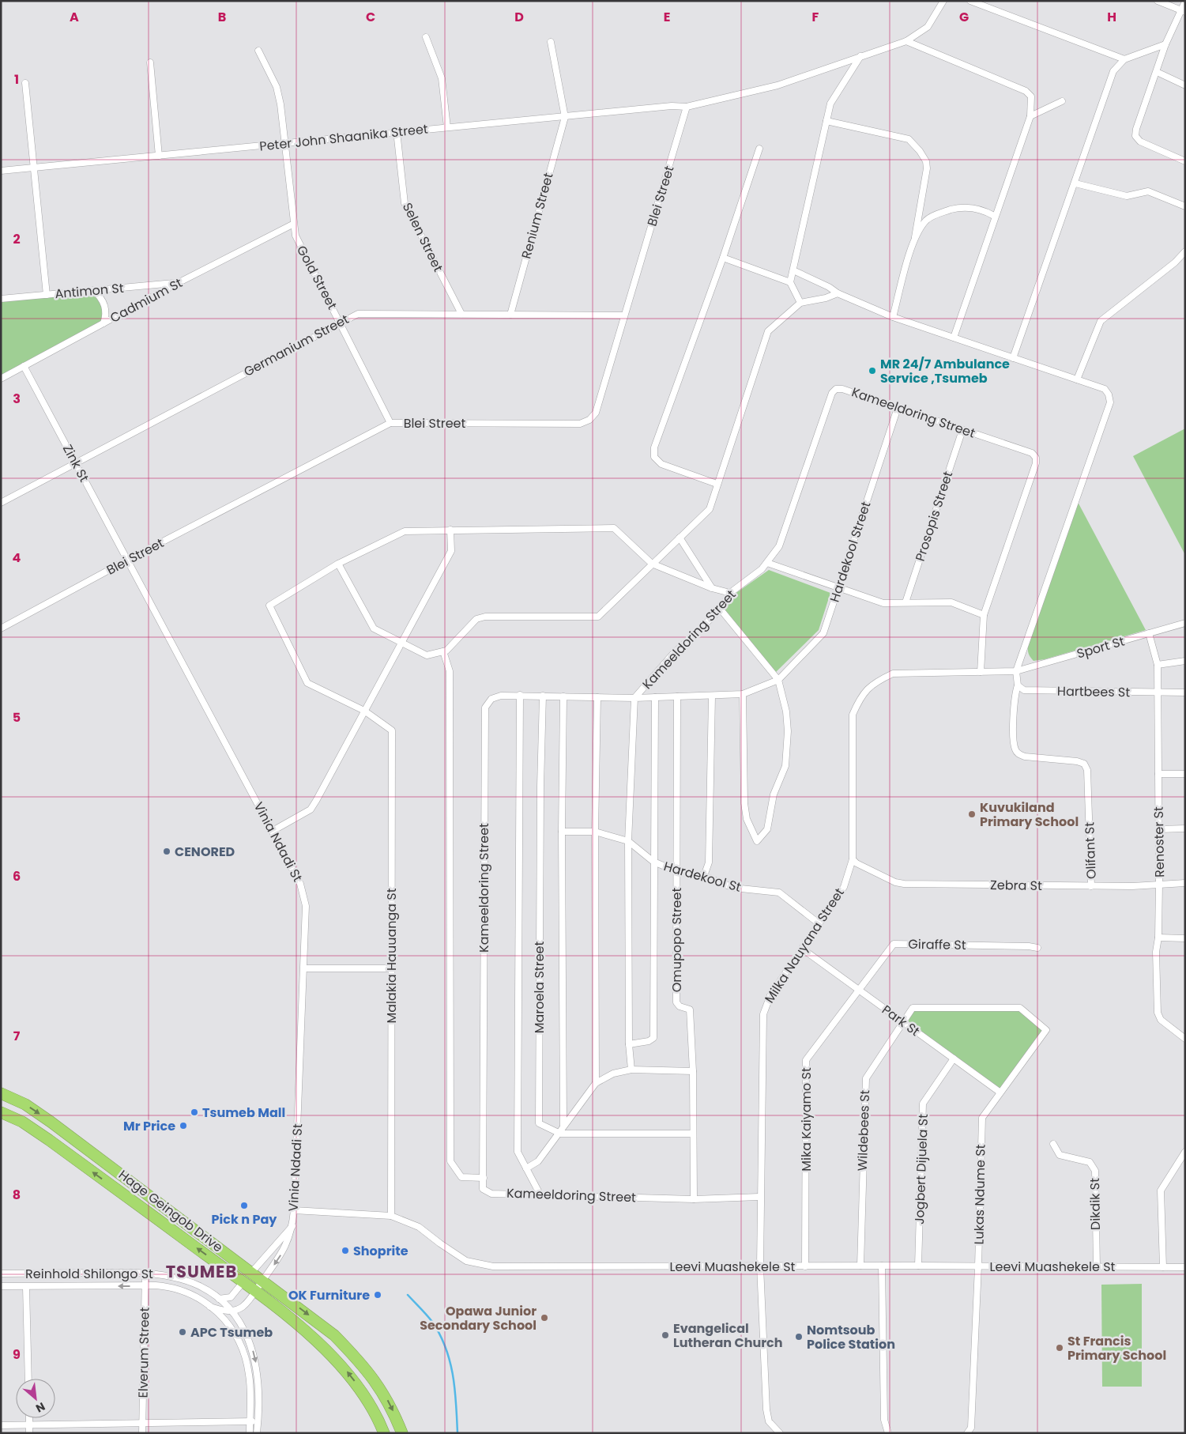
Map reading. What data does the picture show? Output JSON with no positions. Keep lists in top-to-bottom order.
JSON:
{
  "streets": {
    "highway": ["Hage Geingob Drive"],
    "street": [
      "Peter John Shaanika Street",
      "Blei Street",
      "Renium Street",
      "Selen Street",
      "Gold Street",
      "Antimon St",
      "Cadmium St",
      "Germanium Street",
      "Kameeldoring Street",
      "Zink St",
      "Prosopis Street",
      "Hardekool Street",
      "Sport St",
      "Hartbees St",
      "Vinia Ndadi St",
      "Renoster St",
      "Olifant St",
      "Hardekool St",
      "Zebra St",
      "Omupopo Street",
      "Giraffe St",
      "Milka Nauyana Street",
      "Malakia Hauuanga St",
      "Maroela Street",
      "Park St",
      "Mika Kaiyamo St",
      "Wildebees St",
      "Jogbert Dijuela St",
      "Lukas Ndume St",
      "Dikdik St",
      "Leevi Muashekele St",
      "Reinhold Shilongo St",
      "Elverum Street"
    ]
  },
  "crossings": [
    ["Peter John Shaanika Street", "Blei Street"],
    ["Peter John Shaanika Street", "Renium Street"],
    ["Peter John Shaanika Street", "Selen Street"],
    ["Peter John Shaanika Street", "Gold Street"],
    ["Blei Street", "Gold Street"],
    ["Blei Street", "Germanium Street"],
    ["Blei Street", "Zink St"],
    ["Blei Street", "Vinia Ndadi St"],
    ["Renium Street", "Germanium Street"],
    ["Selen Street", "Germanium Street"],
    ["Gold Street", "Cadmium St"],
    ["Gold Street", "Germanium Street"],
    ["Antimon St", "Cadmium St"],
    ["Cadmium St", "Zink St"],
    ["Germanium Street", "Zink St"],
    ["Kameeldoring Street", "Prosopis Street"],
    ["Kameeldoring Street", "Hardekool Street"],
    ["Kameeldoring Street", "Omupopo Street"],
    ["Kameeldoring Street", "Milka Nauyana Street"],
    ["Kameeldoring Street", "Maroela Street"],
    ["Zink St", "Vinia Ndadi St"],
    ["Sport St", "Renoster St"],
    ["Sport St", "Milka Nauyana Street"],
    ["Hartbees St", "Renoster St"],
    ["Hartbees St", "Olifant St"],
    ["Vinia Ndadi St", "Hage Geingob Drive"],
    ["Vinia Ndadi St", "Leevi Muashekele St"],
    ["Renoster St", "Zebra St"],
    ["Olifant St", "Zebra St"],
    ["Hardekool St", "Omupopo Street"],
    ["Hardekool St", "Milka Nauyana Street"],
    ["Zebra St", "Milka Nauyana Street"],
    ["Omupopo Street", "Maroela Street"],
    ["Giraffe St", "Park St"],
    ["Giraffe St", "Mika Kaiyamo St"],
    ["Milka Nauyana Street", "Park St"],
    ["Milka Nauyana Street", "Leevi Muashekele St"],
    ["Malakia Hauuanga St", "Leevi Muashekele St"],
    ["Park St", "Mika Kaiyamo St"],
    ["Park St", "Wildebees St"],
    ["Park St", "Jogbert Dijuela St"],
    ["Park St", "Lukas Ndume St"],
    ["Mika Kaiyamo St", "Leevi Muashekele St"],
    ["Wildebees St", "Lukas Ndume St"],
    ["Wildebees St", "Leevi Muashekele St"],
    ["Jogbert Dijuela St", "Leevi Muashekele St"],
    ["Lukas Ndume St", "Leevi Muashekele St"],
    ["Dikdik St", "Leevi Muashekele St"],
    ["Reinhold Shilongo St", "Elverum Street"]
  ],
  "districts": ["TSUMEB"],
  "places": [
    "MR 24/7 Ambulance Service ,Tsumeb",
    "Kuvukiland Primary School",
    "CENORED",
    "Tsumeb Mall",
    "Mr Price",
    "Pick n Pay",
    "Shoprite",
    "OK Furniture",
    "Opawa Junior Secondary School",
    "APC Tsumeb",
    "Evangelical Lutheran Church",
    "Nomtsoub Police Station",
    "St Francis Primary School"
  ],
  "north": "bottom right",
  "grid": {
    "columns": [
      "A",
      "B",
      "C",
      "D",
      "E",
      "F",
      "G",
      "H"
    ],
    "rows": [
      "1",
      "2",
      "3",
      "4",
      "5",
      "6",
      "7",
      "8",
      "9"
    ]
  }
}
